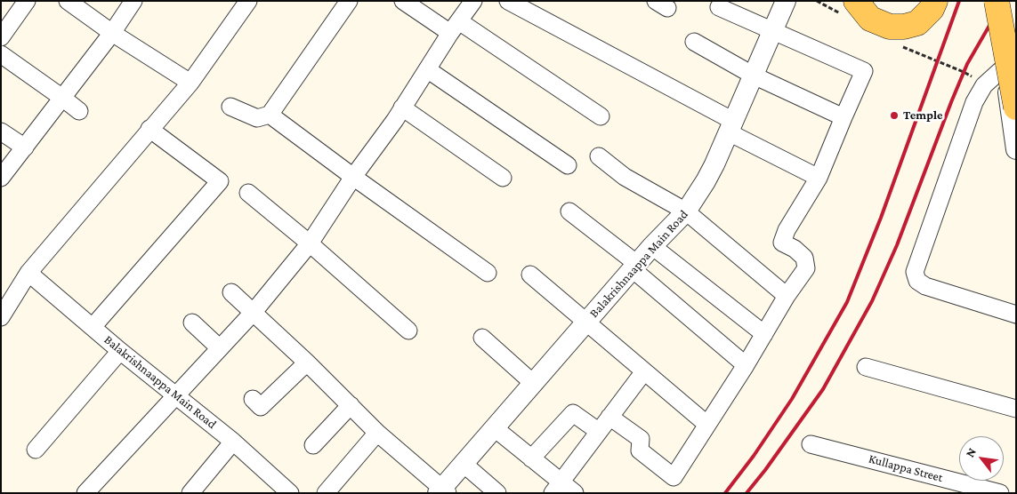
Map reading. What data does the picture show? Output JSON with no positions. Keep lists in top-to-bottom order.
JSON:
{
  "streets": {
    "street": ["Balakrishnaappa Main Road", "Kullappa Street"]
  },
  "places": ["Temple"],
  "north": "top left"
}
